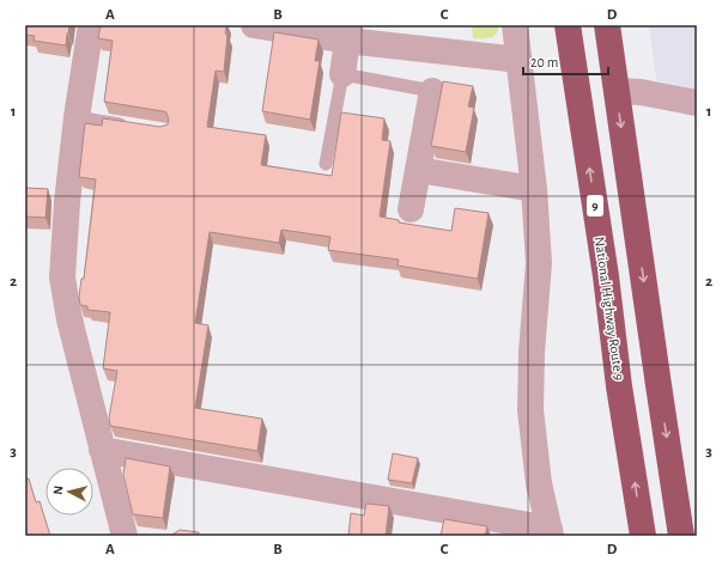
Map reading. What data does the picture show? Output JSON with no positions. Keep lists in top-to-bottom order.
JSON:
{
  "streets": {
    "highway": ["9", "National Highway Route 9"]
  },
  "scale_bar": "20 m",
  "north": "left",
  "grid": {
    "columns": [
      "A",
      "B",
      "C",
      "D"
    ],
    "rows": ["1", "2", "3"]
  }
}
